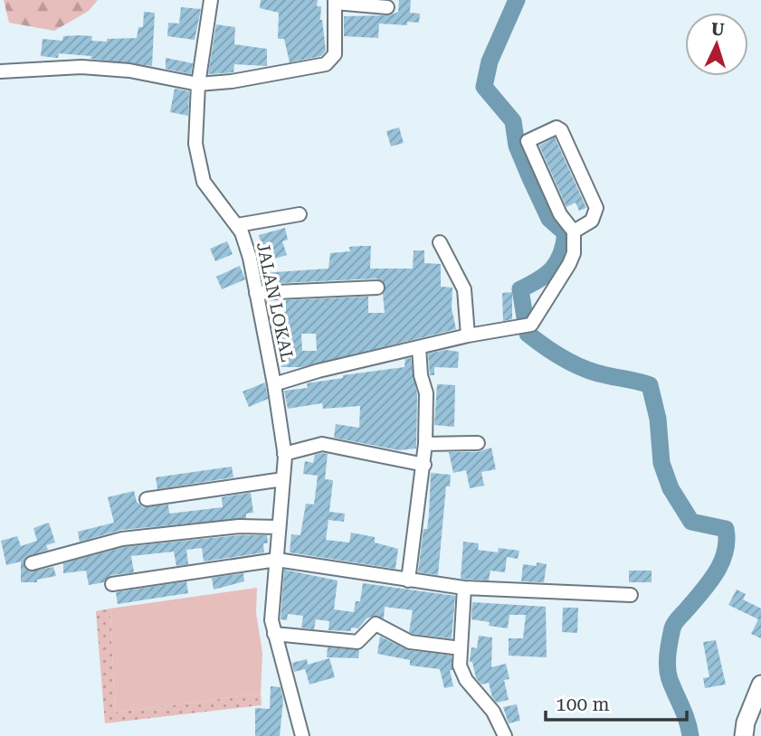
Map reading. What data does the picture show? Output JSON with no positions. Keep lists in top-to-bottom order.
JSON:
{
  "streets": {
    "street": ["JALAN LOKAL"]
  },
  "scale_bar": "100 m",
  "north": "top"
}
